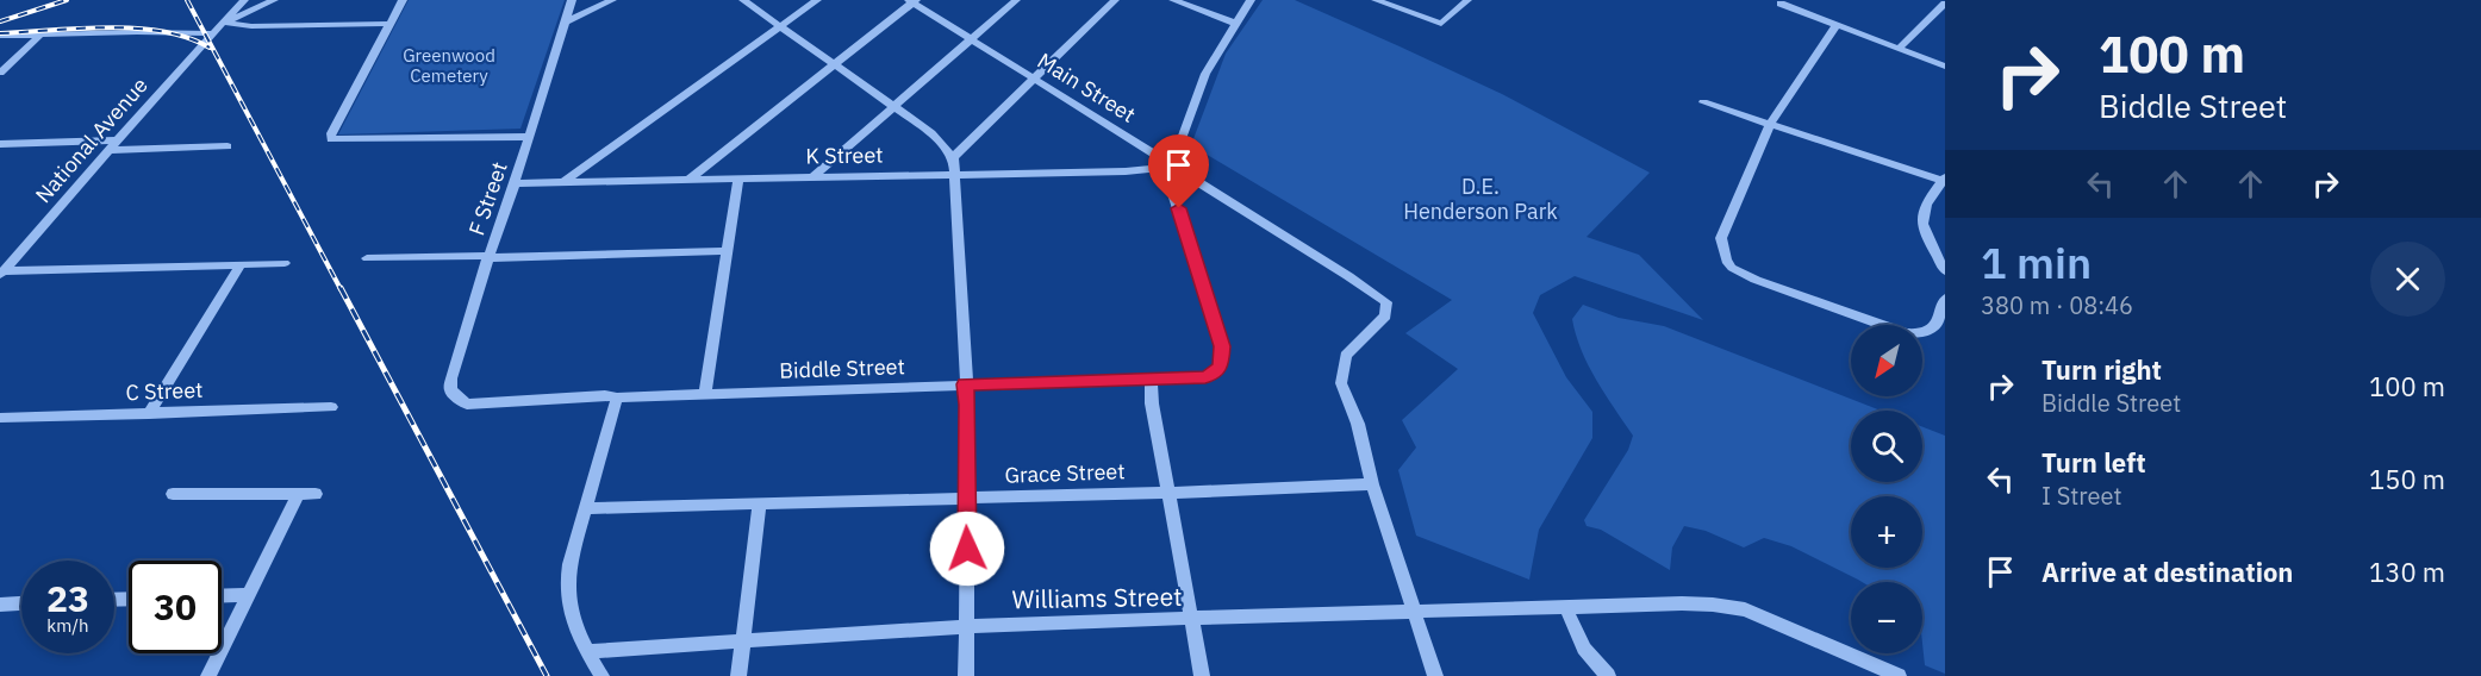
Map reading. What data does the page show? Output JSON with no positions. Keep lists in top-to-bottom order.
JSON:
{
  "streets": {
    "street": [
      "Main Street",
      "National Avenue",
      "K Street",
      "F Street",
      "Biddle Street",
      "C Street",
      "Grace Street",
      "Williams Street"
    ]
  },
  "crossings": [
    ["Main Street", "K Street"],
    ["Main Street", "Biddle Street"],
    ["Main Street", "Grace Street"],
    ["K Street", "F Street"],
    ["K Street", "Biddle Street"],
    ["F Street", "Biddle Street"]
  ],
  "parks": ["Greenwood Cemetery", "D.E. Henderson Park"],
  "north": "bottom left",
  "page": {
    "turn": ["100 m", "Biddle Street"],
    "heading": ["1 min", "380 m · 08:46"],
    "map_buttons": ["+", "−"],
    "list": [
      {
        "name": "Turn right",
        "note": "Biddle Street",
        "value": "100 m"
      },
      {
        "name": "Turn left",
        "note": "I Street",
        "value": "150 m"
      },
      {
        "name": "Arrive at destination",
        "value": "130 m"
      }
    ],
    "speed": "23 km/h",
    "limit": "30"
  }
}
